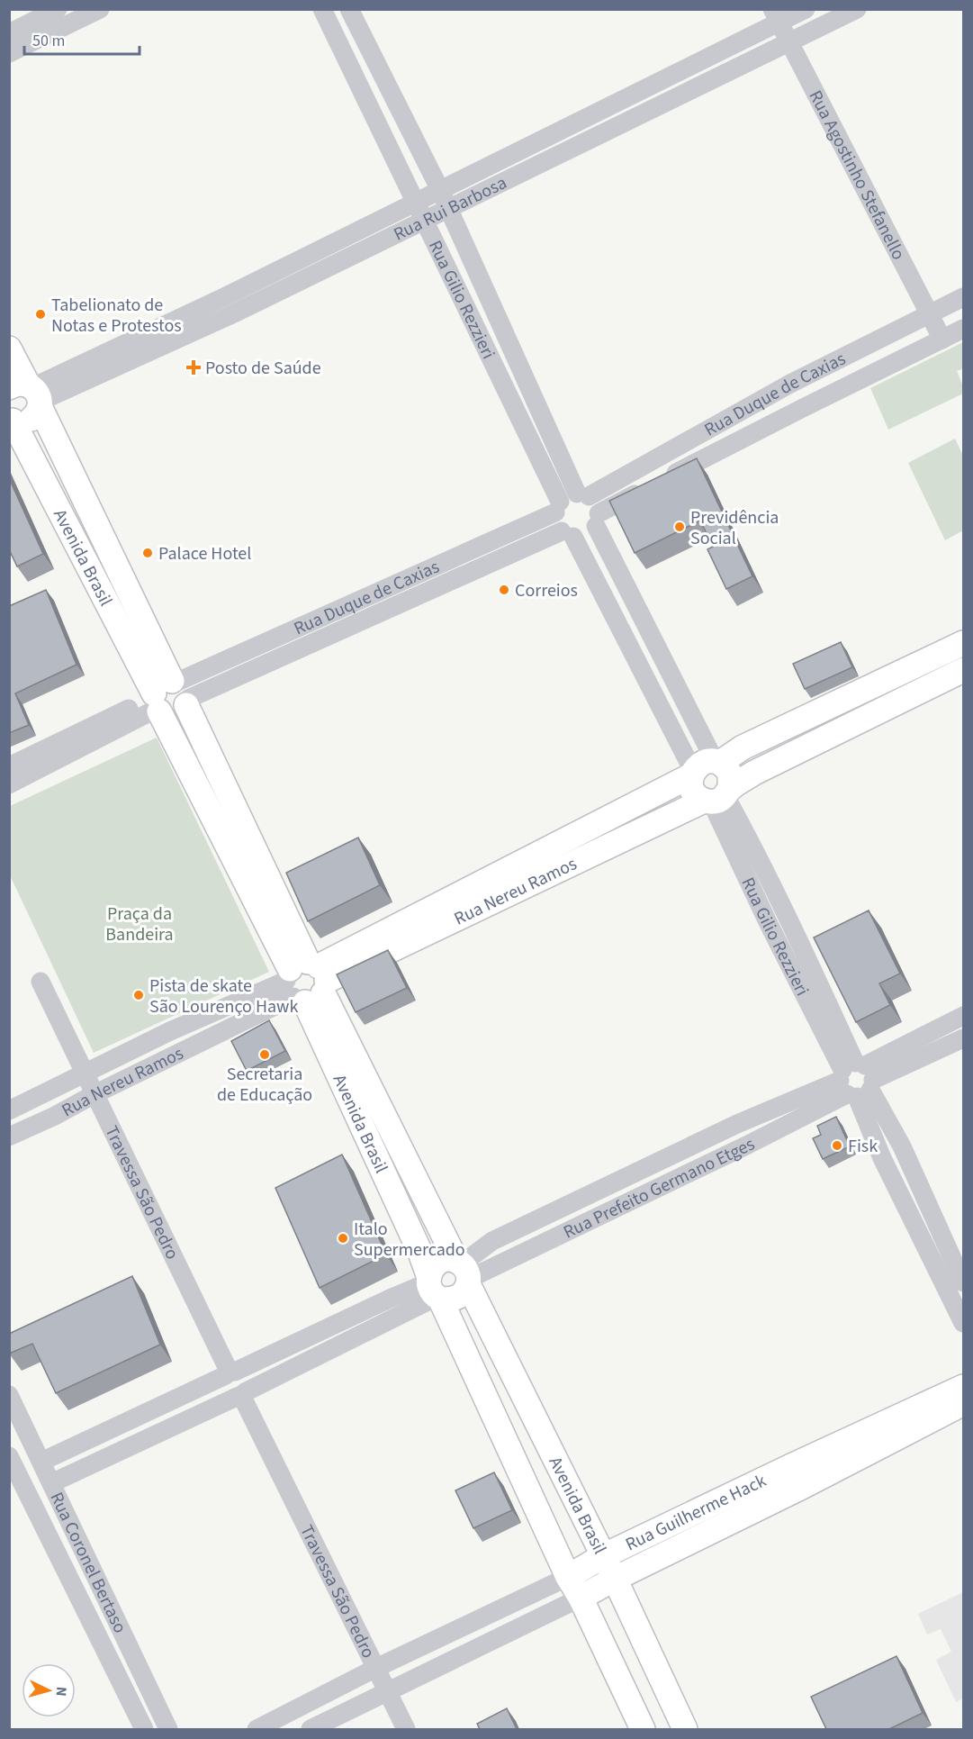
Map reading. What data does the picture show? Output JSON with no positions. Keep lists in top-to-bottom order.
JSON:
{
  "streets": {
    "main road": ["Avenida Brasil", "Rua Nereu Ramos", "Rua Guilherme Hack"],
    "street": [
      "Rua Agostinho Stefanello",
      "Rua Rui Barbosa",
      "Rua Gilio Rezzieri",
      "Rua Duque de Caxias",
      "Rua Prefeito Germano Etges",
      "Travessa São Pedro",
      "Rua Coronel Bertaso"
    ]
  },
  "crossings": [
    ["Rua Agostinho Stefanello", "Rua Rui Barbosa"],
    ["Rua Agostinho Stefanello", "Rua Duque de Caxias"],
    ["Rua Rui Barbosa", "Rua Gilio Rezzieri"],
    ["Rua Rui Barbosa", "Avenida Brasil"],
    ["Rua Gilio Rezzieri", "Rua Duque de Caxias"],
    ["Rua Gilio Rezzieri", "Rua Nereu Ramos"],
    ["Rua Gilio Rezzieri", "Rua Prefeito Germano Etges"],
    ["Rua Duque de Caxias", "Avenida Brasil"],
    ["Avenida Brasil", "Rua Nereu Ramos"],
    ["Avenida Brasil", "Rua Prefeito Germano Etges"],
    ["Avenida Brasil", "Rua Guilherme Hack"],
    ["Rua Nereu Ramos", "Travessa São Pedro"],
    ["Travessa São Pedro", "Rua Guilherme Hack"]
  ],
  "parks": ["Praça da Bandeira"],
  "places": {
    "other": [
      "Tabelionato de Notas e Protestos",
      "Previdência Social",
      "Palace Hotel",
      "Correios",
      "Pista de skate São Lourenço Hawk",
      "Secretaria de Educação",
      "Fisk",
      "Italo Supermercado"
    ],
    "health": ["Posto de Saúde"]
  },
  "scale_bar": "50 m",
  "north": "right"
}
